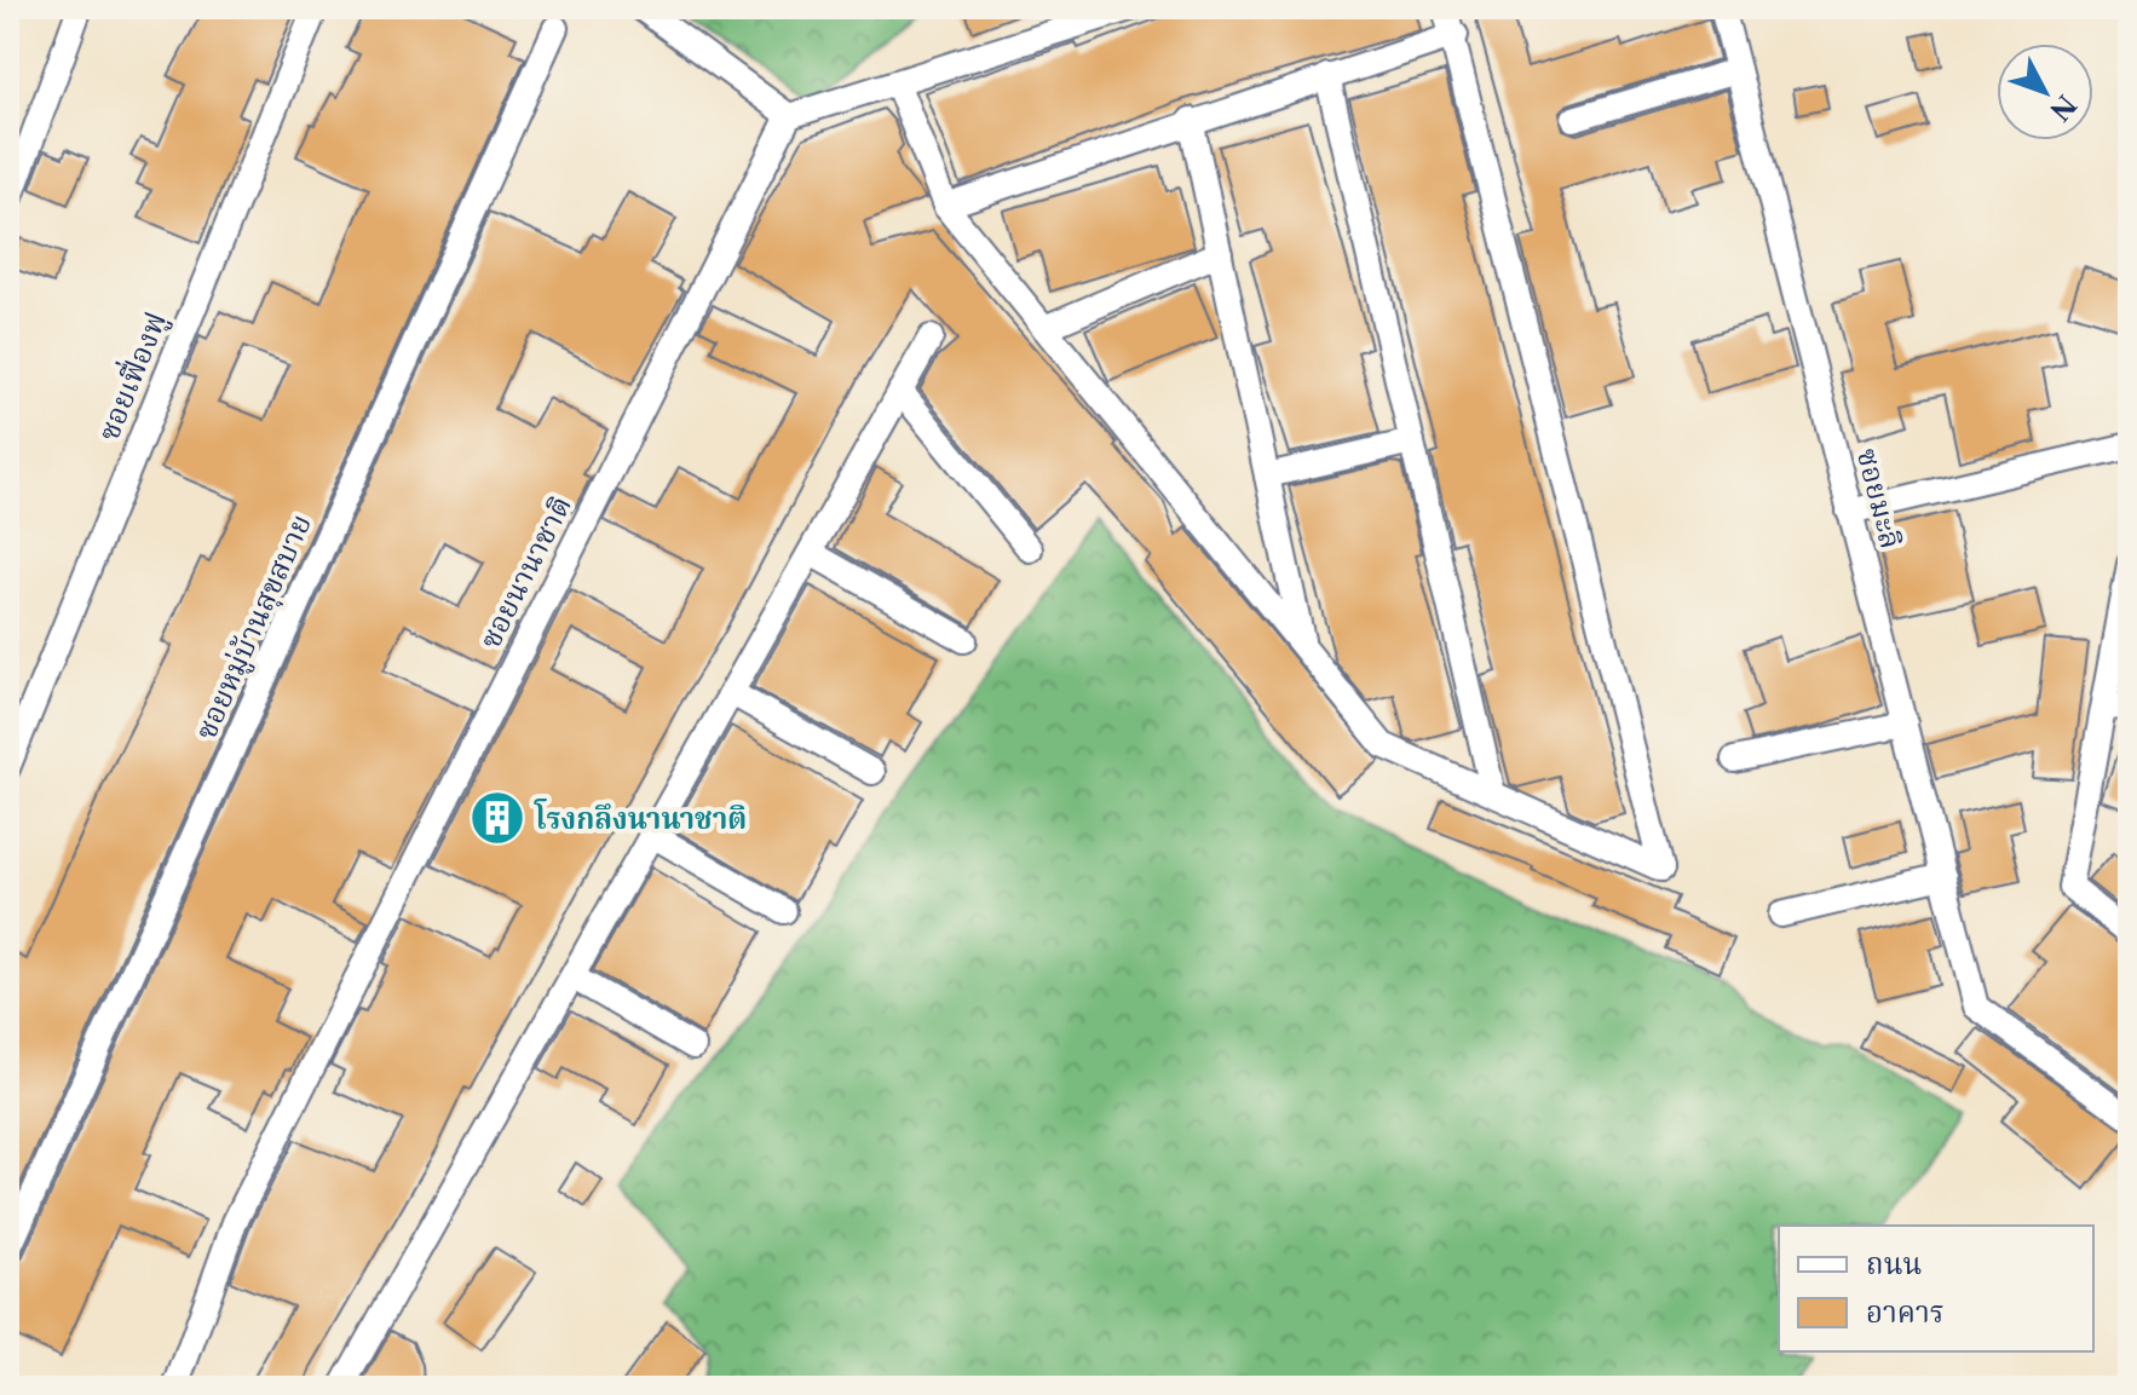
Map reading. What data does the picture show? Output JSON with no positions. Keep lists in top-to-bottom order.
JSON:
{
  "streets": {
    "street": [
      "ซอยเฟื่องฟู",
      "ซอยมะลิ",
      "ซอยนานาชาติ",
      "ซอยหมู่บ้านสุขสบาย"
    ]
  },
  "places": {
    "building": ["โรงกลึงนานาชาติ"]
  },
  "legend": ["ถนน", "อาคาร"],
  "north": "bottom right"
}
